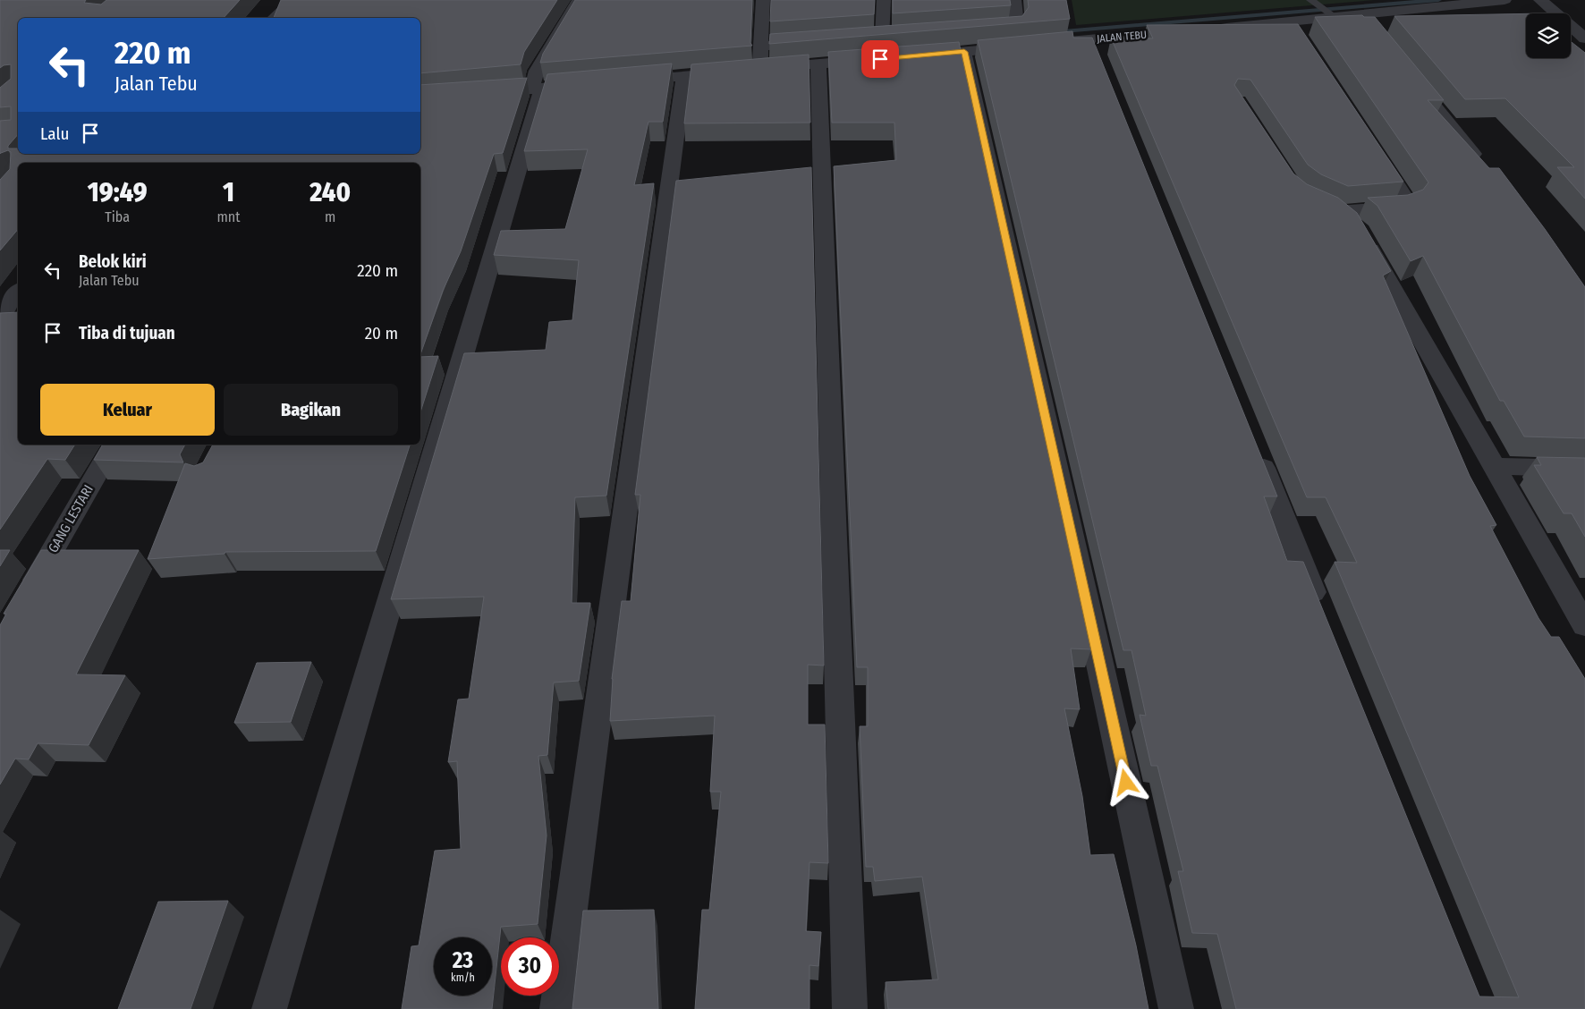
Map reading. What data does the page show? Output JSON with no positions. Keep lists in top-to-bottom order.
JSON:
{
  "streets": {
    "street": ["JALAN TEBU", "GANG LESTARI"]
  },
  "page": {
    "turn": ["220 m", "Jalan Tebu"],
    "then": "Lalu",
    "eta": [
      "19:49",
      "Tiba",
      "1",
      "mnt",
      "240",
      "m"
    ],
    "list": [
      {
        "name": "Belok kiri",
        "note": "Jalan Tebu",
        "value": "220 m"
      },
      {
        "name": "Tiba di tujuan",
        "value": "20 m"
      }
    ],
    "buttons": ["Keluar", "Bagikan"],
    "speed": "23 km/h",
    "limit": "30"
  }
}
